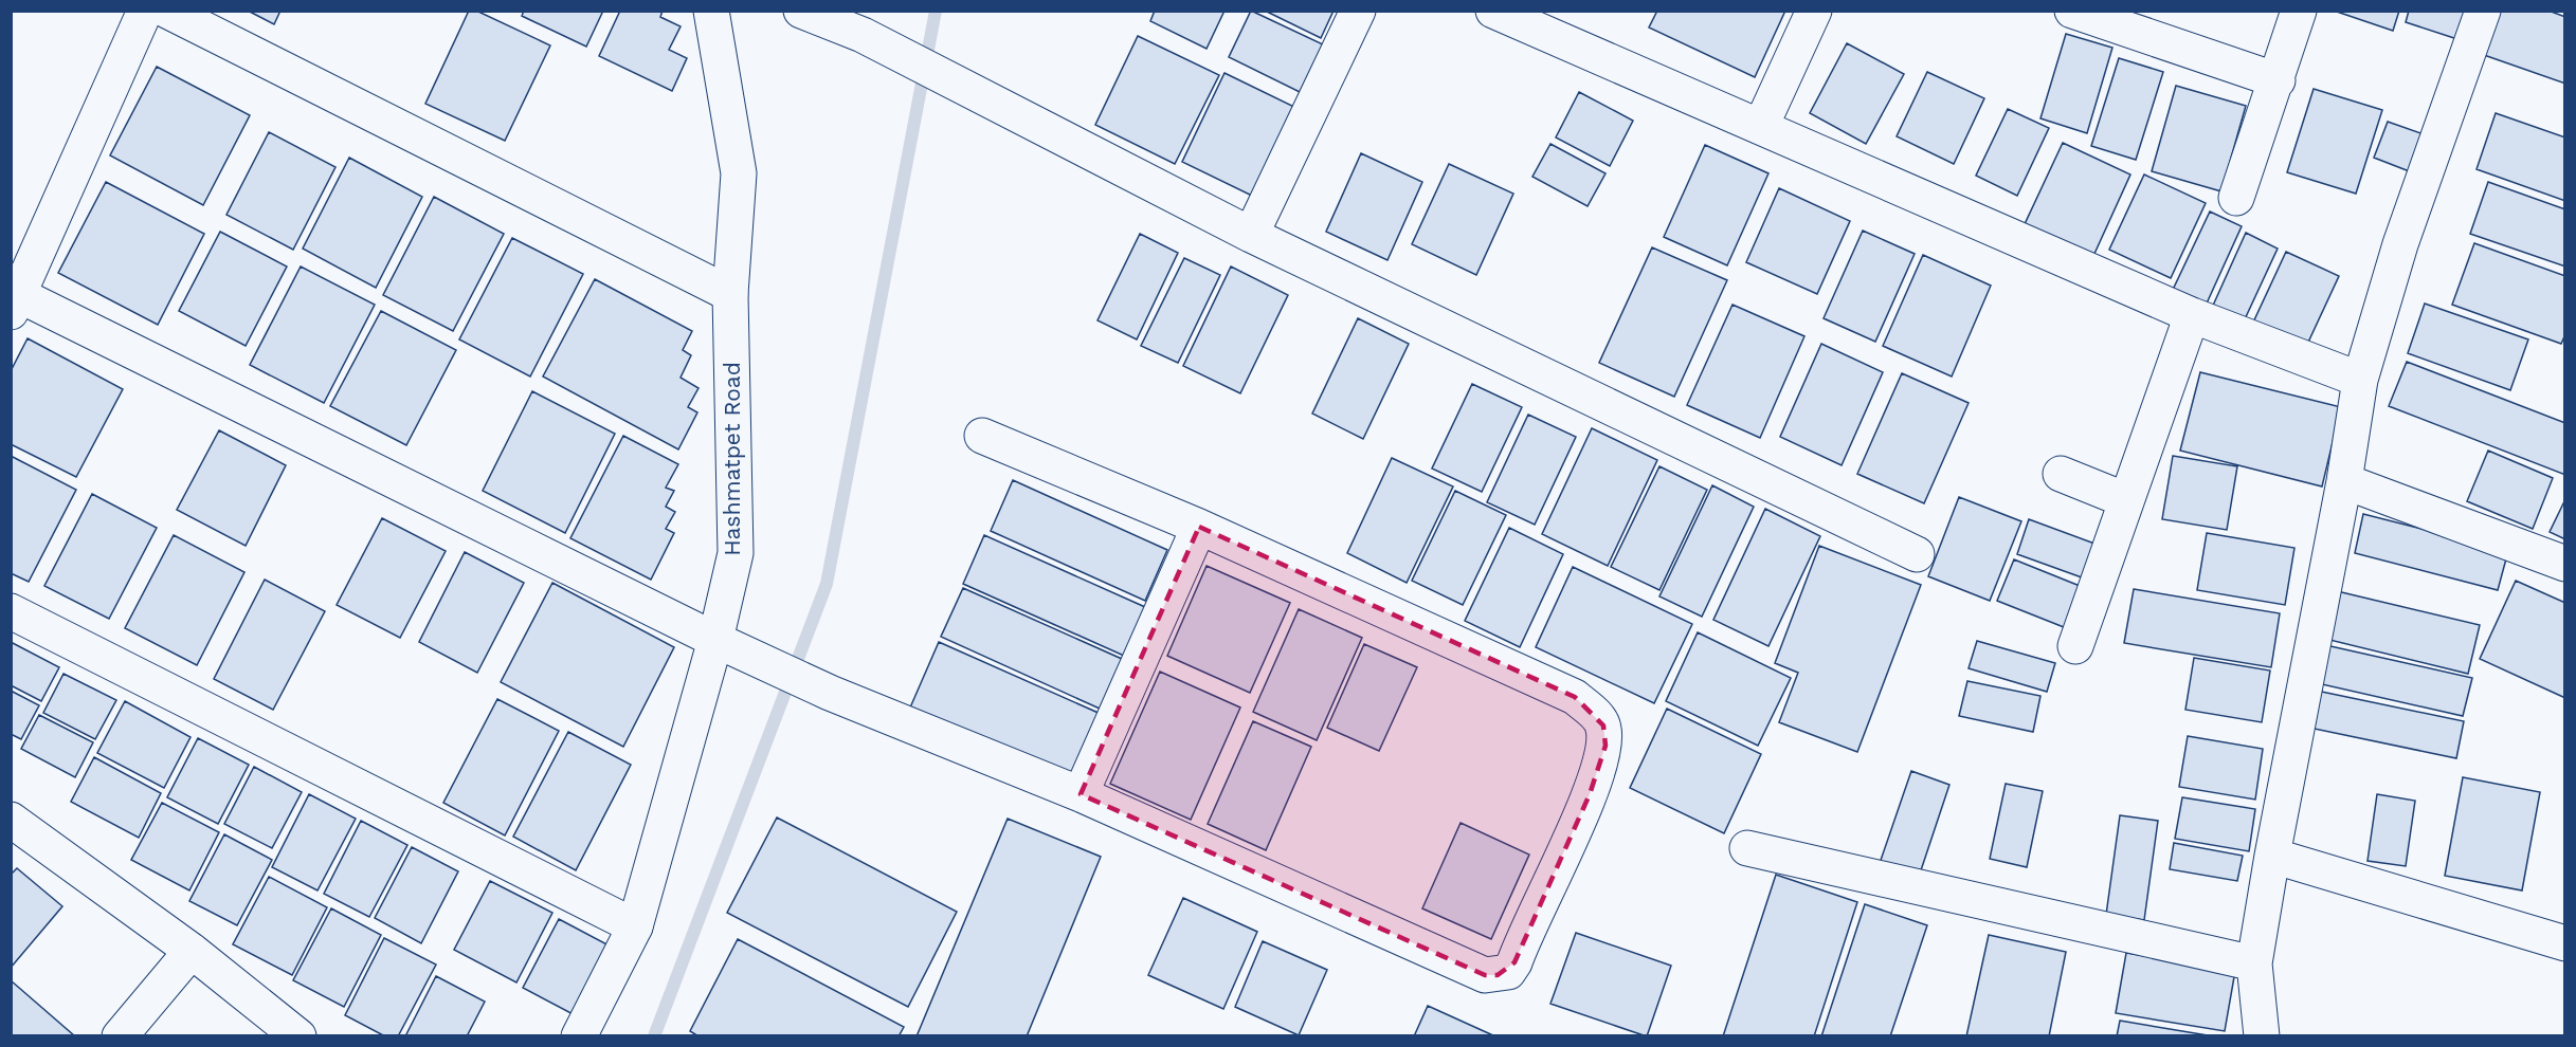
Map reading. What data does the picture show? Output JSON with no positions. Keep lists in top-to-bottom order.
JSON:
{
  "streets": {
    "street": ["Hashmatpet Road"]
  }
}
